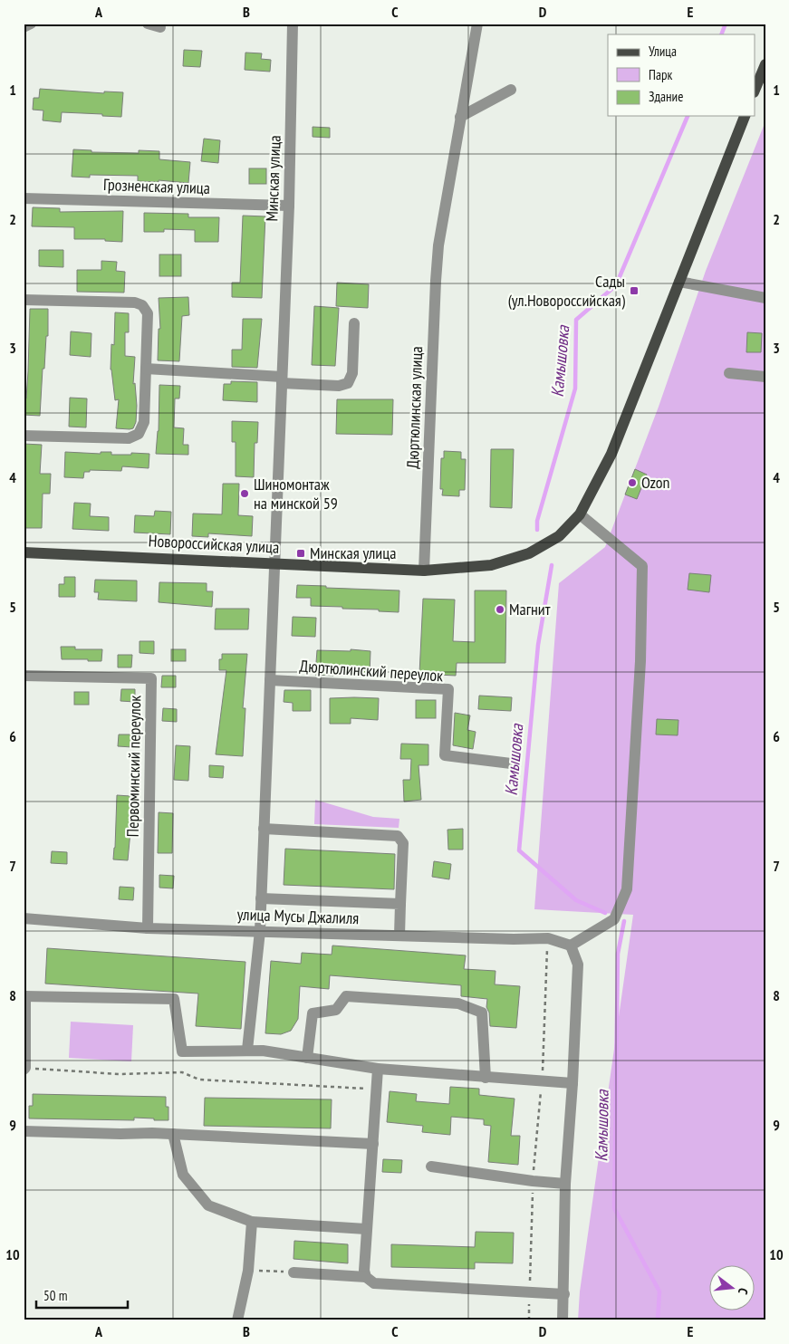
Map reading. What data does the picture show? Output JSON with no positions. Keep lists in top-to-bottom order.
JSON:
{
  "streets": {
    "main road": ["Новороссийская улица"],
    "street": [
      "Минская улица",
      "Грозненская улица",
      "Дюртюлинская улица",
      "Дюртюлинский переулок",
      "Первоминский переулок",
      "улица Мусы Джалиля"
    ]
  },
  "crossings": [
    ["Минская улица", "Грозненская улица"],
    ["Минская улица", "Новороссийская улица"],
    ["Минская улица", "Дюртюлинский переулок"],
    ["Минская улица", "улица Мусы Джалиля"],
    ["Дюртюлинская улица", "Новороссийская улица"],
    ["Первоминский переулок", "улица Мусы Джалиля"]
  ],
  "water": ["Камышовка"],
  "places": {
    "transit": ["Сады (ул.Новороссийская)", "Минская улица"],
    "other": ["Ozon", "Шиномонтаж на минской 59", "Магнит"]
  },
  "legend": ["Улица", "Парк", "Здание"],
  "scale_bar": "50 m",
  "north": "right",
  "grid": {
    "columns": [
      "A",
      "B",
      "C",
      "D",
      "E"
    ],
    "rows": [
      "1",
      "2",
      "3",
      "4",
      "5",
      "6",
      "7",
      "8",
      "9",
      "10"
    ]
  }
}
